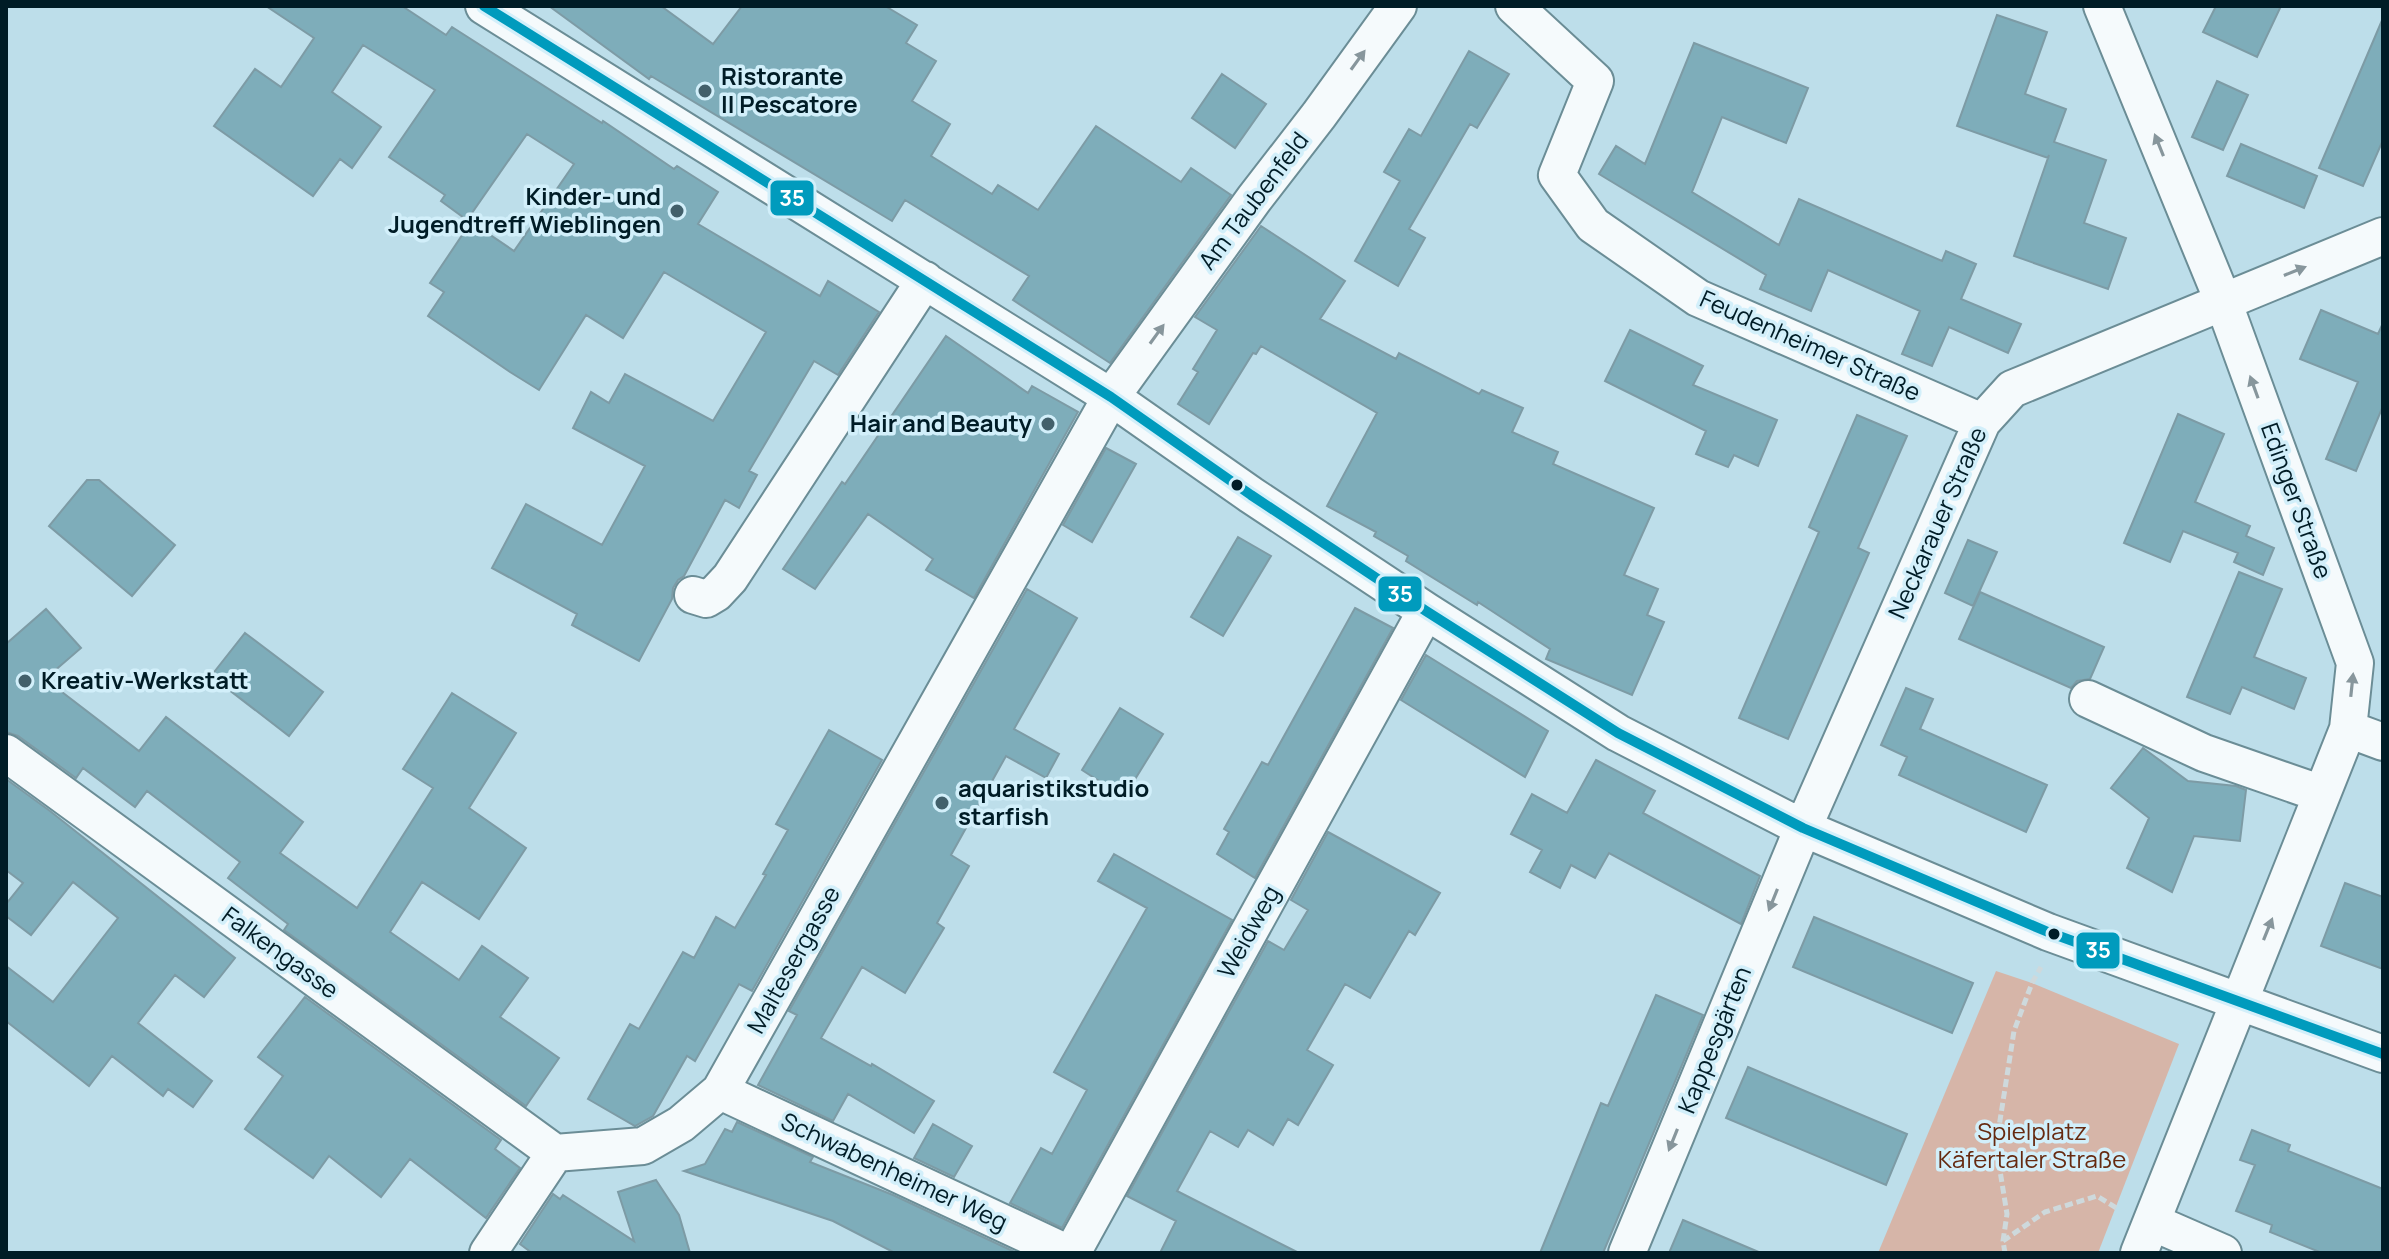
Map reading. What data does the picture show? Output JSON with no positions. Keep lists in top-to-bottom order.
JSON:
{
  "streets": {
    "street": [
      "Am Taubenfeld",
      "Feudenheimer Straße",
      "Edinger Straße",
      "Neckarauer Straße",
      "Weidweg",
      "Falkengasse",
      "Maltesergasse",
      "Kappesgärten",
      "Schwabenheimer Weg"
    ]
  },
  "crossings": [
    ["Am Taubenfeld", "Maltesergasse"],
    ["Feudenheimer Straße", "Neckarauer Straße"],
    ["Edinger Straße", "Neckarauer Straße"],
    ["Neckarauer Straße", "Kappesgärten"],
    ["Weidweg", "Schwabenheimer Weg"],
    ["Falkengasse", "Maltesergasse"],
    ["Maltesergasse", "Schwabenheimer Weg"]
  ],
  "one_way": ["Am Taubenfeld", "Edinger Straße", "Kappesgärten"],
  "parks": ["Spielplatz Käfertaler Straße"],
  "places": [
    "Ristorante Il Pescatore",
    "Kinder- und Jugendtreff Wieblingen",
    "Hair and Beauty",
    "Kreativ-Werkstatt",
    "aquaristikstudio starfish"
  ],
  "lines": ["transit line 35"]
}
